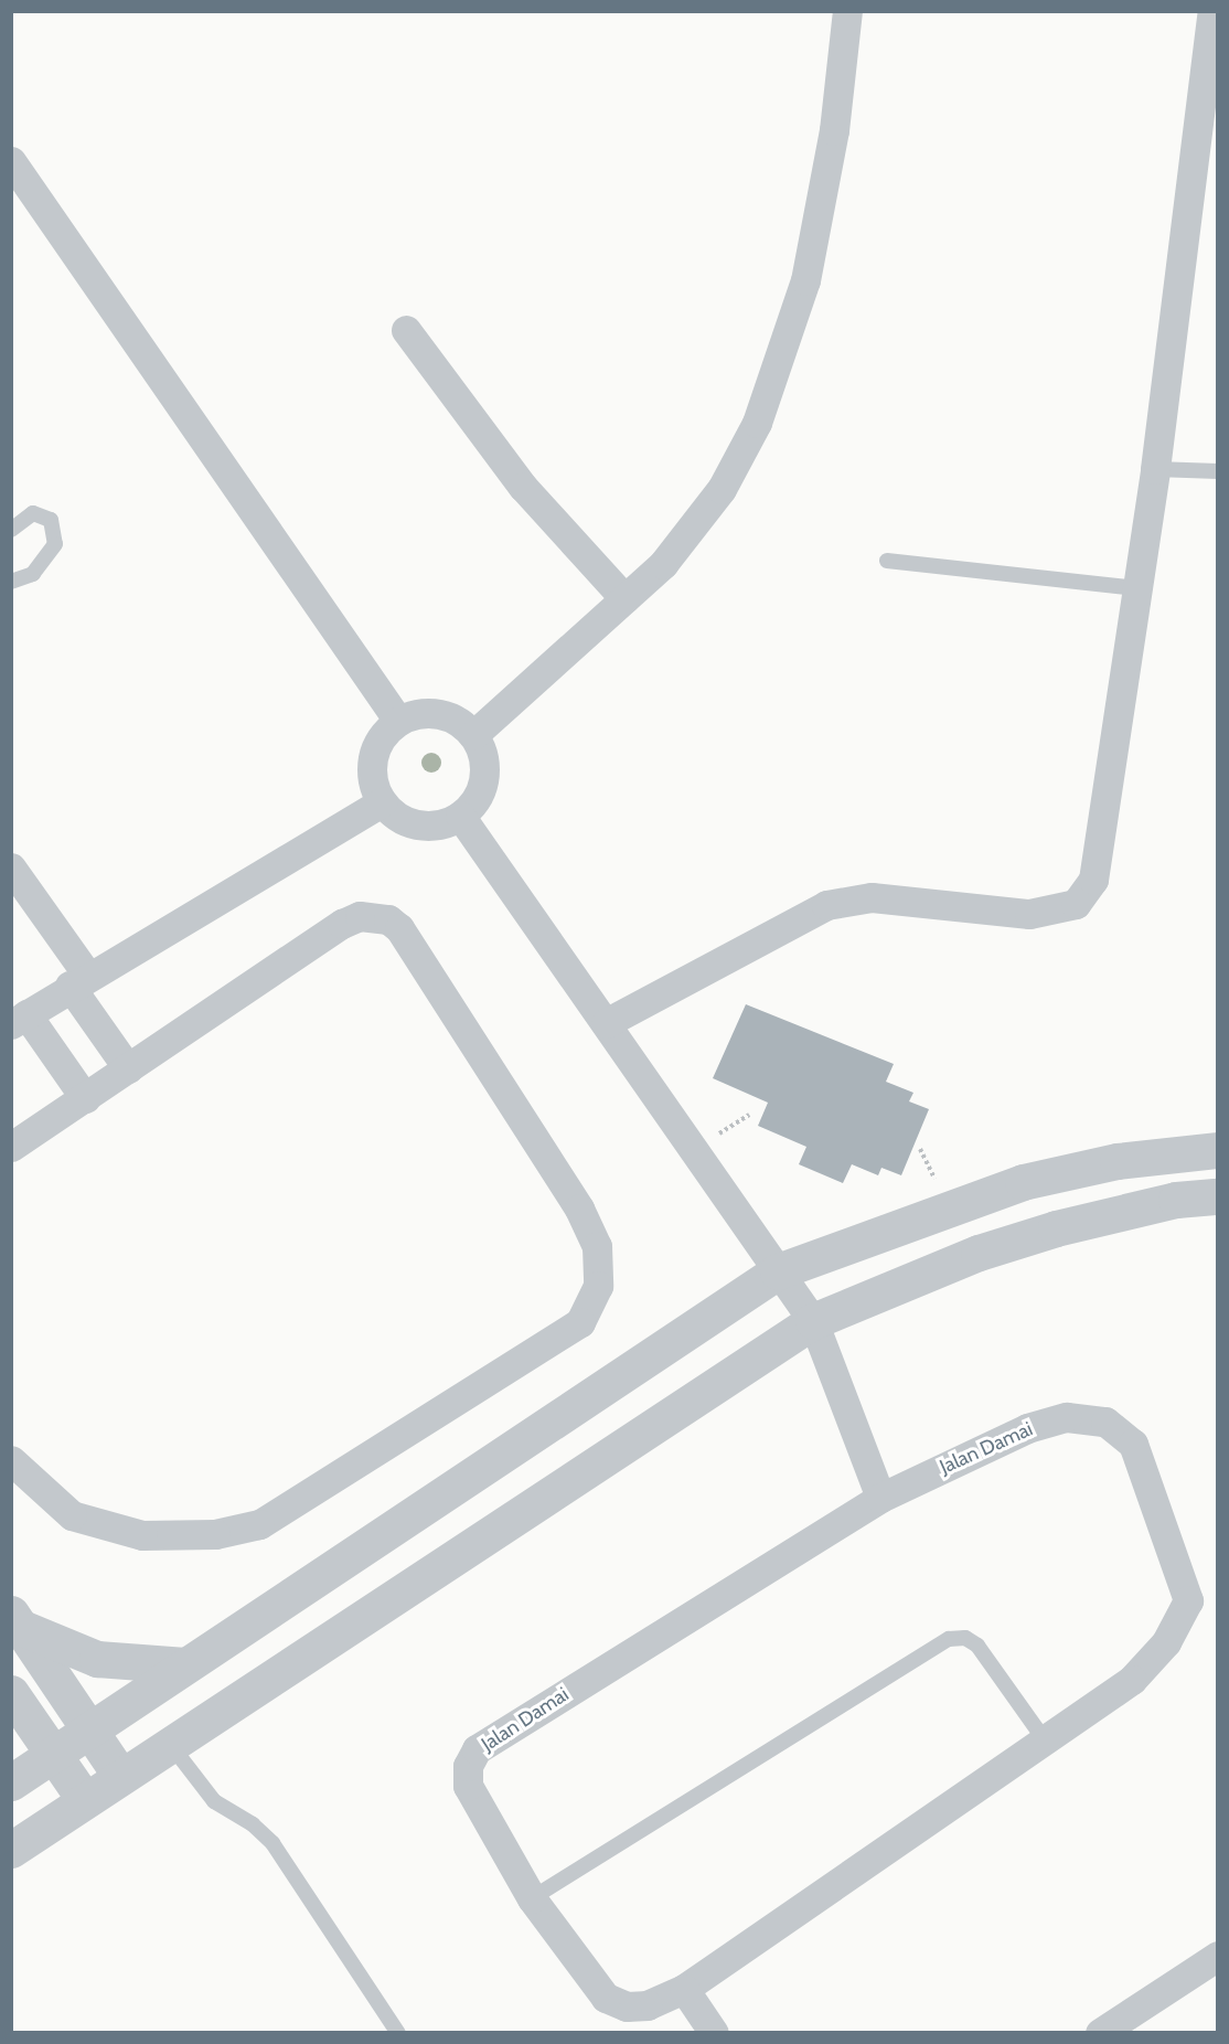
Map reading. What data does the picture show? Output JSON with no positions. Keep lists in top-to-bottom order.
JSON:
{
  "streets": {
    "street": ["Jalan Damai"]
  }
}
